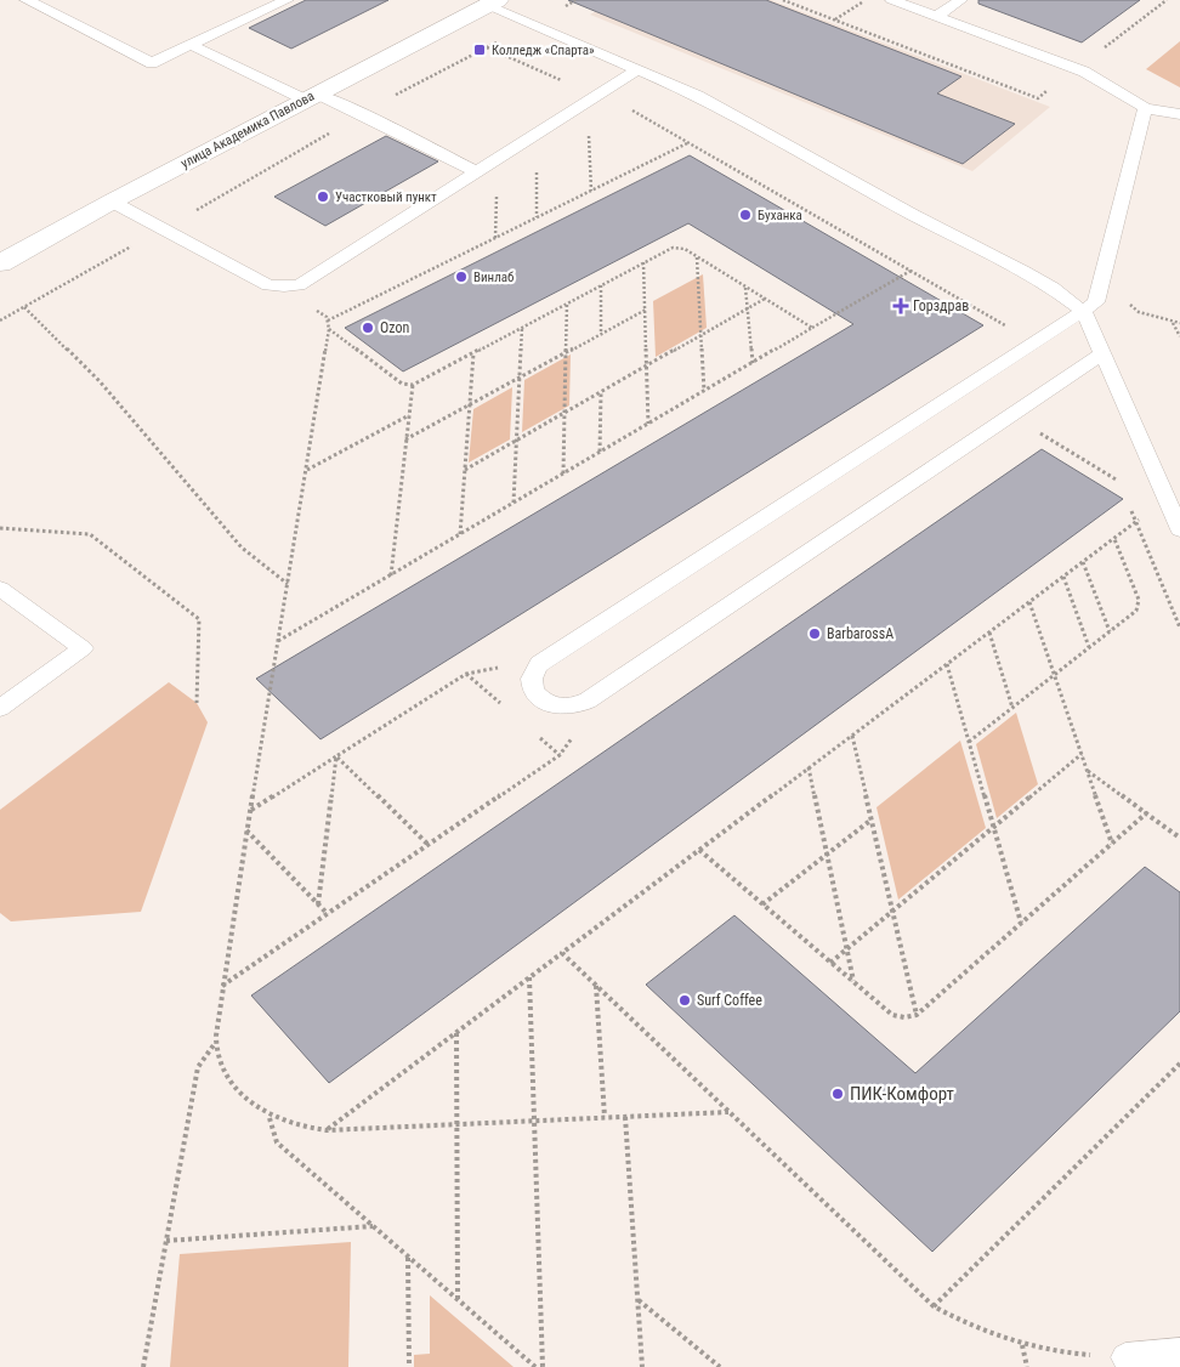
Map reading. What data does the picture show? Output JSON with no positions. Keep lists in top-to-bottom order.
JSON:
{
  "streets": {
    "street": ["улица Академика Павлова"]
  },
  "places": {
    "transit": ["Колледж «Спарта»"],
    "other": [
      "Участковый пункт",
      "Буханка",
      "Винлаб",
      "Ozon",
      "BarbarossA",
      "Surf Coffee",
      "ПИК-Комфорт"
    ],
    "health": ["Горздрав"]
  }
}
